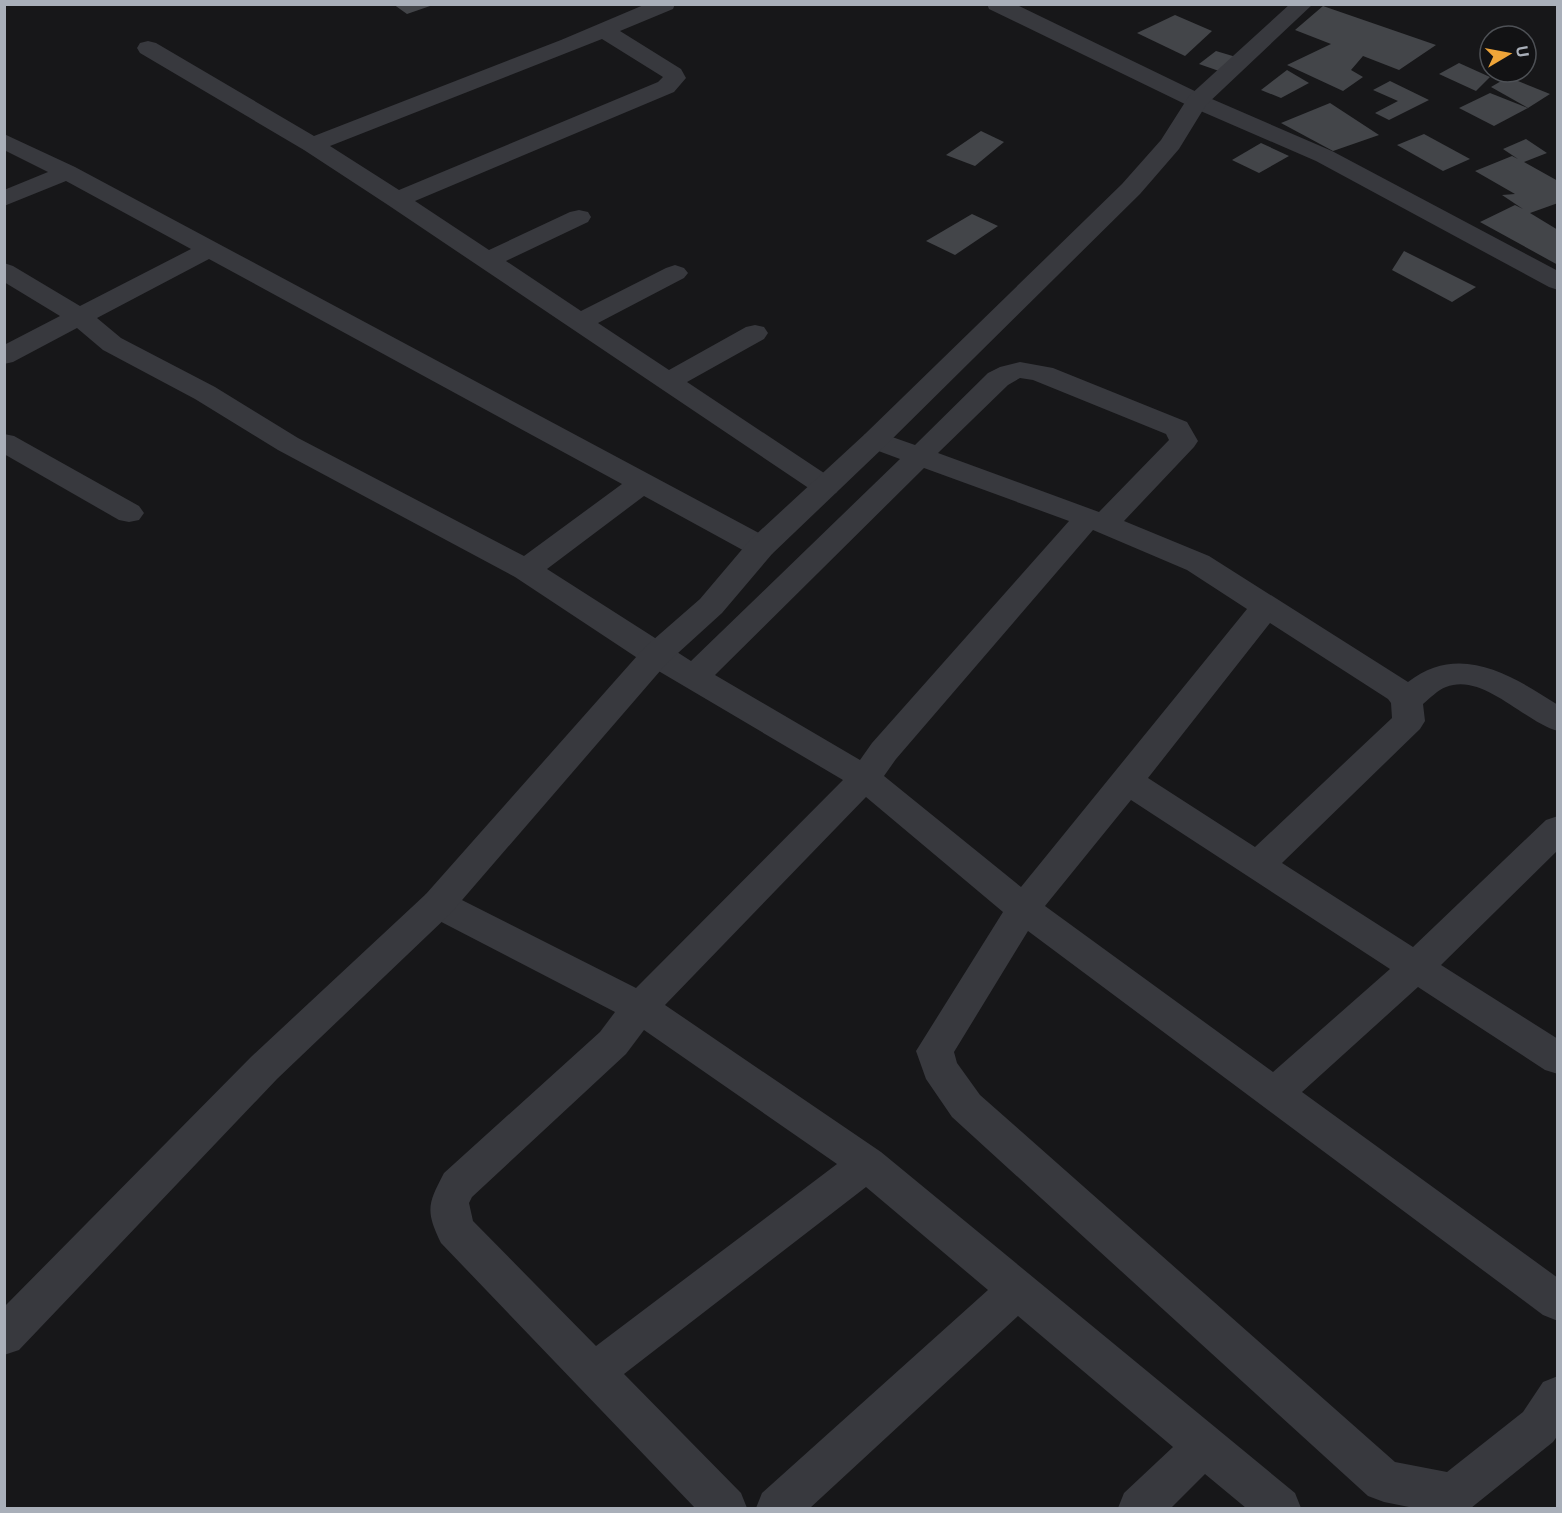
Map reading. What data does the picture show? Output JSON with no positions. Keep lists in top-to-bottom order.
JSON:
{
  "north": "right"
}
